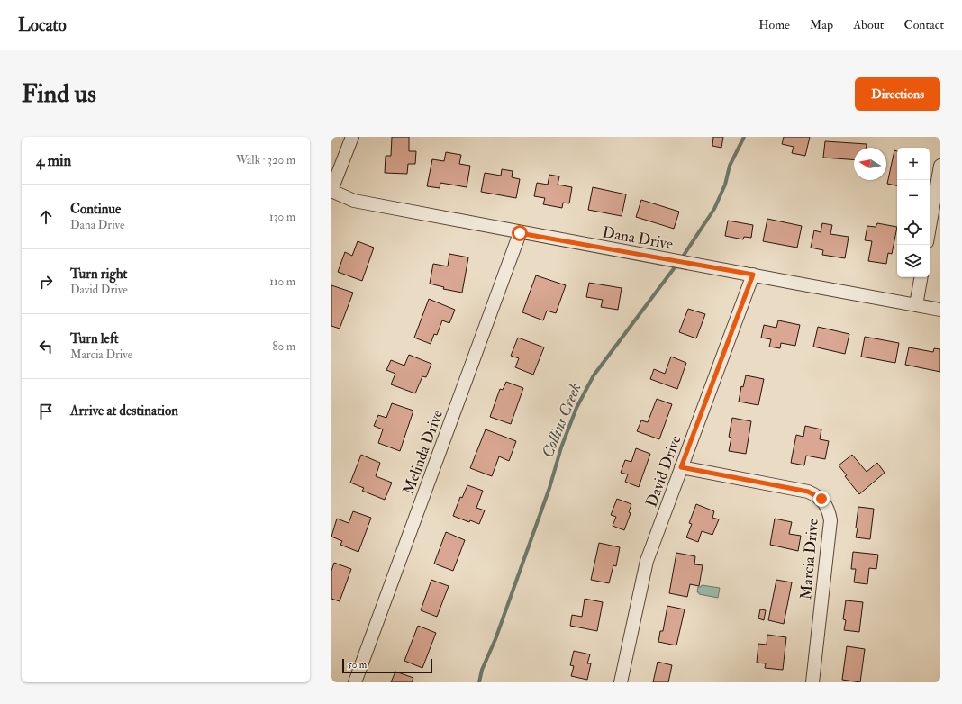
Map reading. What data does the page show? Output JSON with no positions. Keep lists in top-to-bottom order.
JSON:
{
  "streets": {
    "street": [
      "Dana Drive",
      "Melinda Drive",
      "David Drive",
      "Marcia Drive"
    ]
  },
  "crossings": [
    ["Dana Drive", "Melinda Drive"],
    ["Dana Drive", "David Drive"],
    ["David Drive", "Marcia Drive"]
  ],
  "water": ["Collins Creek"],
  "scale_bar": "50 m",
  "north": "left",
  "page": {
    "header": "Locato",
    "nav": [
      "Home",
      "Map",
      "About",
      "Contact"
    ],
    "buttons": "Directions",
    "title": "Find us",
    "heading": ["4 min", "Walk · 320 m"],
    "map_buttons": ["+", "−"],
    "list": [
      ["Continue", "Dana Drive", "130 m"],
      ["Turn right", "David Drive", "110 m"],
      ["Turn left", "Marcia Drive", "80 m"],
      "Arrive at destination"
    ],
    "scale": "50 m"
  }
}
